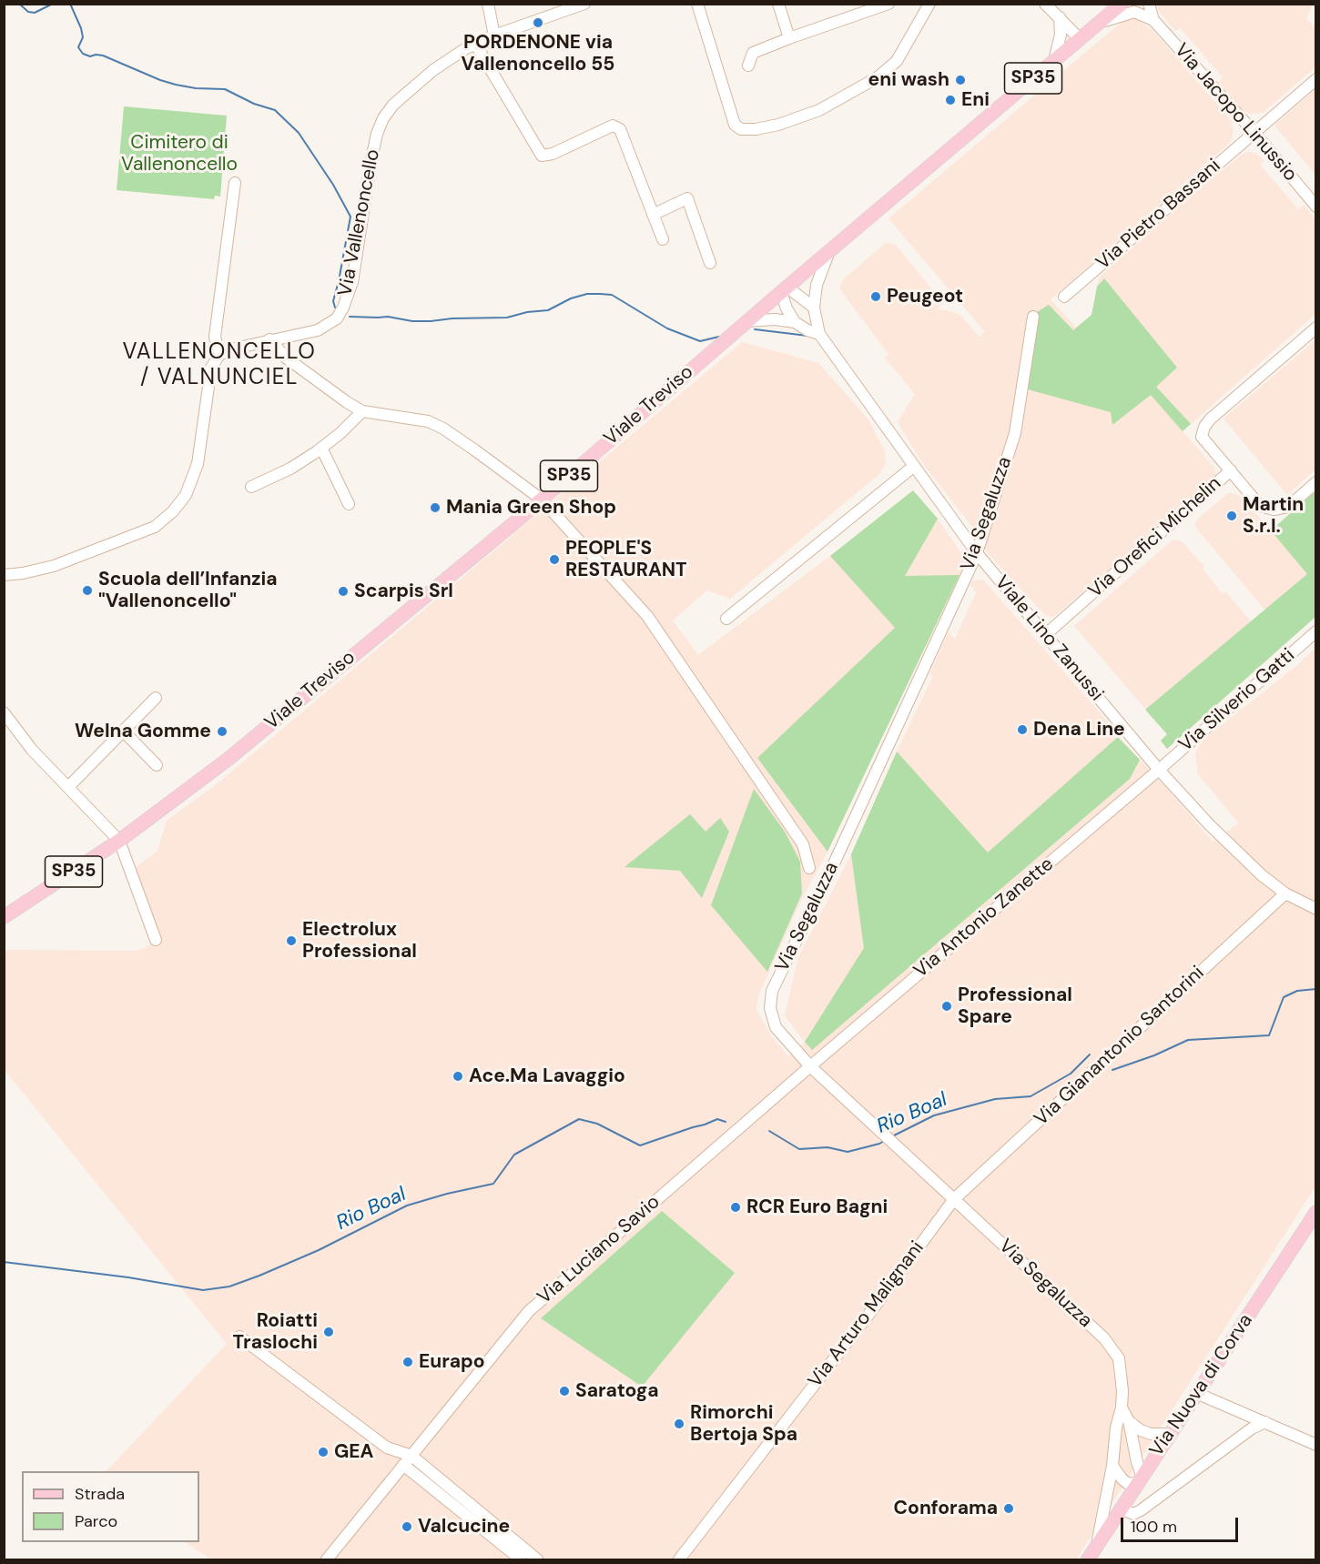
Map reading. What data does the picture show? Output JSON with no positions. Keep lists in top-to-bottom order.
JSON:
{
  "streets": {
    "main road": ["SP35", "Viale Treviso", "Via Nuova di Corva"],
    "street": [
      "Via Jacopo Linussio",
      "Via Pietro Bassani",
      "Via Vallenoncello",
      "Via Segaluzza",
      "Via Orefici Michelin",
      "Viale Lino Zanussi",
      "Via Silverio Gatti",
      "Via Antonio Zanette",
      "Via Gianantonio Santorini",
      "Via Luciano Savio",
      "Via Arturo Malignani"
    ]
  },
  "crossings": [
    ["Via Jacopo Linussio", "Via Pietro Bassani"],
    ["Viale Treviso", "Viale Lino Zanussi"],
    ["Via Segaluzza", "Viale Lino Zanussi"],
    ["Via Segaluzza", "Via Antonio Zanette"],
    ["Via Segaluzza", "Via Gianantonio Santorini"],
    ["Via Segaluzza", "Via Luciano Savio"],
    ["Via Segaluzza", "Via Arturo Malignani"],
    ["Via Segaluzza", "Via Nuova di Corva"],
    ["Via Orefici Michelin", "Viale Lino Zanussi"],
    ["Viale Lino Zanussi", "Via Silverio Gatti"],
    ["Viale Lino Zanussi", "Via Antonio Zanette"],
    ["Viale Lino Zanussi", "Via Gianantonio Santorini"],
    ["Via Silverio Gatti", "Via Antonio Zanette"],
    ["Via Antonio Zanette", "Via Luciano Savio"],
    ["Via Gianantonio Santorini", "Via Arturo Malignani"]
  ],
  "districts": ["VALLENONCELLO / VALNUNCIEL"],
  "water": ["Rio Boal"],
  "parks": ["Cimitero di Vallenoncello"],
  "places": [
    "PORDENONE via Vallenoncello 55",
    "eni wash",
    "Eni",
    "Peugeot",
    "Mania Green Shop",
    "Martin S.r.l.",
    "PEOPLE'S RESTAURANT",
    "Scuola dell’Infanzia \"Vallenoncello\"",
    "Scarpis Srl",
    "Dena Line",
    "Welna Gomme",
    "Electrolux Professional",
    "Professional Spare",
    "Ace.Ma Lavaggio",
    "RCR Euro Bagni",
    "Roiatti Traslochi",
    "Eurapo",
    "Saratoga",
    "Rimorchi Bertoja Spa",
    "GEA",
    "Conforama",
    "Valcucine"
  ],
  "legend": ["Strada", "Parco"],
  "scale_bar": "100 m"
}
